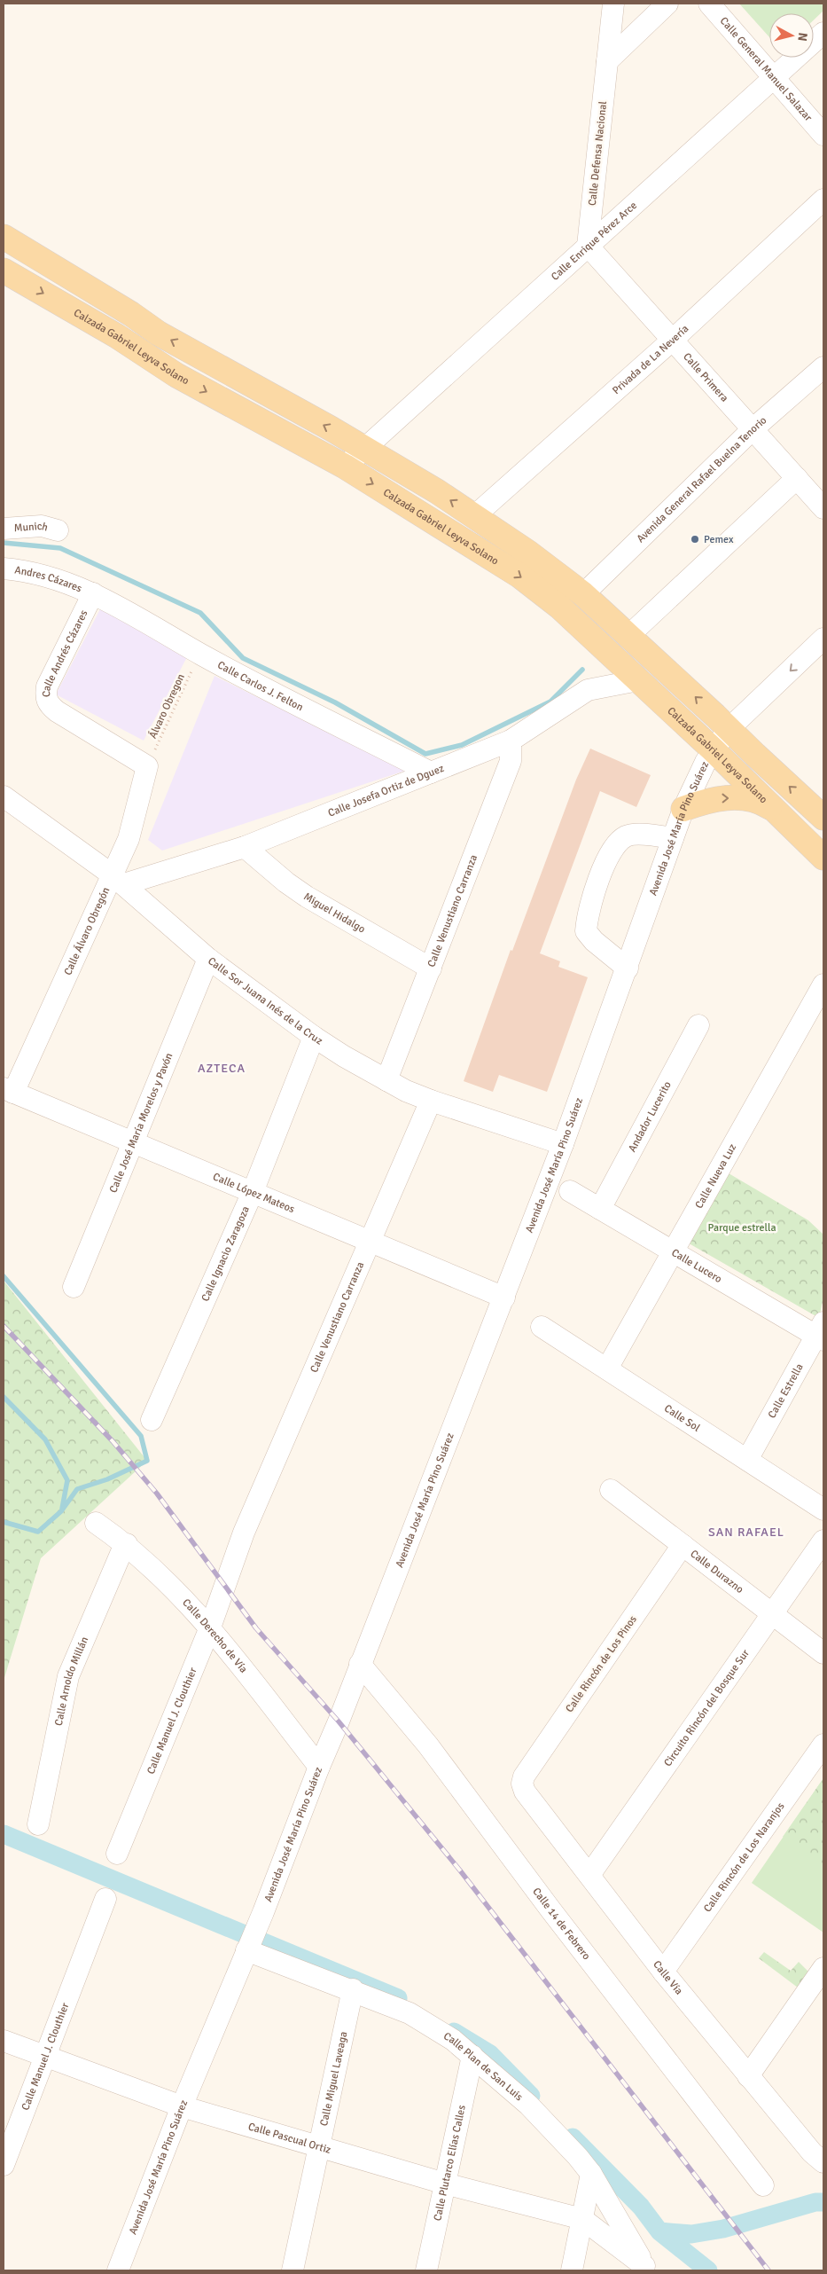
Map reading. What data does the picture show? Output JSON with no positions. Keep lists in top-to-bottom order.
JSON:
{
  "streets": {
    "main road": ["Calzada Gabriel Leyva Solano"],
    "street": [
      "Calle General Manuel Salazar",
      "Calle Defensa Nacional",
      "Calle Enrique Pérez Arce",
      "Privada de La Nevería",
      "Calle Primera",
      "Avenida General Rafael Buelna Tenorio",
      "Munich",
      "Andres Cázares",
      "Calle Andrés Cázares",
      "Calle Carlos J. Felton",
      "Calle Josefa Ortiz de Dguez",
      "Avenida José María Pino Suárez",
      "Calle Venustiano Carranza",
      "Miguel Hidalgo",
      "Calle Álvaro Obregón",
      "Calle Sor Juana Inés de la Cruz",
      "Andador Lucerito",
      "Calle José María Morelos y Pavón",
      "Calle Nueva Luz",
      "Calle López Mateos",
      "Calle Ignacio Zaragoza",
      "Calle Lucero",
      "Calle Estrella",
      "Calle Sol",
      "Calle Durazno",
      "Calle Derecho de Vía",
      "Calle Rincón de Los Pinos",
      "Calle Arnoldo Millán",
      "Circuito Rincón del Bosque Sur",
      "Calle Manuel J. Clouthier",
      "Calle Rincón de Los Naranjos",
      "Calle 14 de Febrero",
      "Calle Vía",
      "Calle Plan de San Luis",
      "Calle Miguel Laveaga",
      "Calle Pascual Ortiz",
      "Calle Plutarco Elías Calles"
    ],
    "path": ["Álvaro Obregon"]
  },
  "crossings": [
    ["Calle General Manuel Salazar", "Calle Enrique Pérez Arce"],
    ["Calle Defensa Nacional", "Calle Enrique Pérez Arce"],
    ["Calle Defensa Nacional", "Calle Primera"],
    ["Calle Enrique Pérez Arce", "Calzada Gabriel Leyva Solano"],
    ["Calle Enrique Pérez Arce", "Calle Primera"],
    ["Calzada Gabriel Leyva Solano", "Calle Josefa Ortiz de Dguez"],
    ["Calzada Gabriel Leyva Solano", "Avenida José María Pino Suárez"],
    ["Privada de La Nevería", "Calle Primera"],
    ["Calle Primera", "Avenida General Rafael Buelna Tenorio"],
    ["Andres Cázares", "Calle Andrés Cázares"],
    ["Andres Cázares", "Calle Carlos J. Felton"],
    ["Calle Andrés Cázares", "Calle Carlos J. Felton"],
    ["Calle Andrés Cázares", "Álvaro Obregon"],
    ["Calle Andrés Cázares", "Calle Álvaro Obregón"],
    ["Calle Carlos J. Felton", "Álvaro Obregon"],
    ["Calle Carlos J. Felton", "Calle Josefa Ortiz de Dguez"],
    ["Álvaro Obregon", "Calle Álvaro Obregón"],
    ["Calle Josefa Ortiz de Dguez", "Calle Venustiano Carranza"],
    ["Calle Josefa Ortiz de Dguez", "Miguel Hidalgo"],
    ["Calle Josefa Ortiz de Dguez", "Calle Álvaro Obregón"],
    ["Calle Josefa Ortiz de Dguez", "Calle Sor Juana Inés de la Cruz"],
    ["Avenida José María Pino Suárez", "Calle Sor Juana Inés de la Cruz"],
    ["Avenida José María Pino Suárez", "Calle López Mateos"],
    ["Avenida José María Pino Suárez", "Calle Derecho de Vía"],
    ["Avenida José María Pino Suárez", "Calle 14 de Febrero"],
    ["Avenida José María Pino Suárez", "Calle Plan de San Luis"],
    ["Avenida José María Pino Suárez", "Calle Pascual Ortiz"],
    ["Calle Venustiano Carranza", "Miguel Hidalgo"],
    ["Calle Venustiano Carranza", "Calle Sor Juana Inés de la Cruz"],
    ["Calle Venustiano Carranza", "Calle López Mateos"],
    ["Calle Venustiano Carranza", "Calle Manuel J. Clouthier"],
    ["Calle Álvaro Obregón", "Calle Sor Juana Inés de la Cruz"],
    ["Calle Álvaro Obregón", "Calle López Mateos"],
    ["Calle Sor Juana Inés de la Cruz", "Calle José María Morelos y Pavón"],
    ["Calle Sor Juana Inés de la Cruz", "Calle Ignacio Zaragoza"],
    ["Andador Lucerito", "Calle Lucero"],
    ["Calle José María Morelos y Pavón", "Calle López Mateos"],
    ["Calle Nueva Luz", "Calle Lucero"],
    ["Calle Nueva Luz", "Calle Sol"],
    ["Calle López Mateos", "Calle Ignacio Zaragoza"],
    ["Calle Lucero", "Calle Estrella"],
    ["Calle Estrella", "Calle Sol"],
    ["Calle Durazno", "Calle Rincón de Los Pinos"],
    ["Calle Durazno", "Circuito Rincón del Bosque Sur"],
    ["Calle Derecho de Vía", "Calle Arnoldo Millán"],
    ["Calle Derecho de Vía", "Calle Manuel J. Clouthier"],
    ["Calle Rincón de Los Pinos", "Calle Vía"],
    ["Circuito Rincón del Bosque Sur", "Calle Vía"],
    ["Calle Manuel J. Clouthier", "Calle Pascual Ortiz"],
    ["Calle Rincón de Los Naranjos", "Calle Vía"],
    ["Calle Plan de San Luis", "Calle Miguel Laveaga"],
    ["Calle Plan de San Luis", "Calle Plutarco Elías Calles"],
    ["Calle Miguel Laveaga", "Calle Pascual Ortiz"],
    ["Calle Pascual Ortiz", "Calle Plutarco Elías Calles"]
  ],
  "districts": ["AZTECA", "SAN RAFAEL"],
  "parks": ["Parque estrella"],
  "places": ["Pemex"],
  "north": "right"
}
